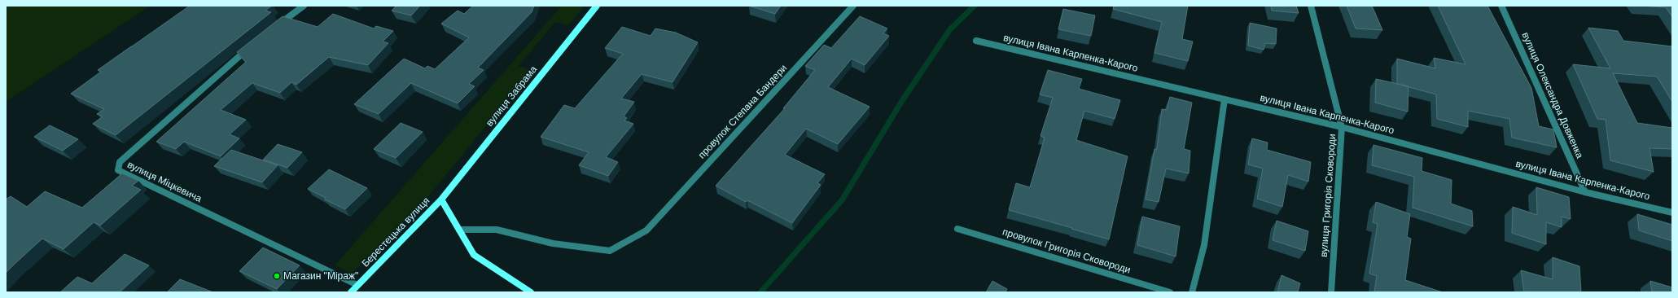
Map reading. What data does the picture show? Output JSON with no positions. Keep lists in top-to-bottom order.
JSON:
{
  "streets": {
    "main road": ["вулиця Забрама", "Берестецька вулиця"],
    "street": [
      "вулиця Івана Карпенка-Карого",
      "вулиця Олександра Довженка",
      "провулок Степана Бандери",
      "вулиця Міцкевича",
      "вулиця Григорія Сковороди",
      "провулок Григорія Сковороди"
    ]
  },
  "crossings": [
    ["вулиця Івана Карпенка-Карого", "вулиця Олександра Довженка"],
    ["вулиця Івана Карпенка-Карого", "вулиця Григорія Сковороди"],
    ["вулиця Забрама", "Берестецька вулиця"],
    ["вулиця Міцкевича", "Берестецька вулиця"]
  ],
  "places": ["Магазин \"Міраж\""]
}
